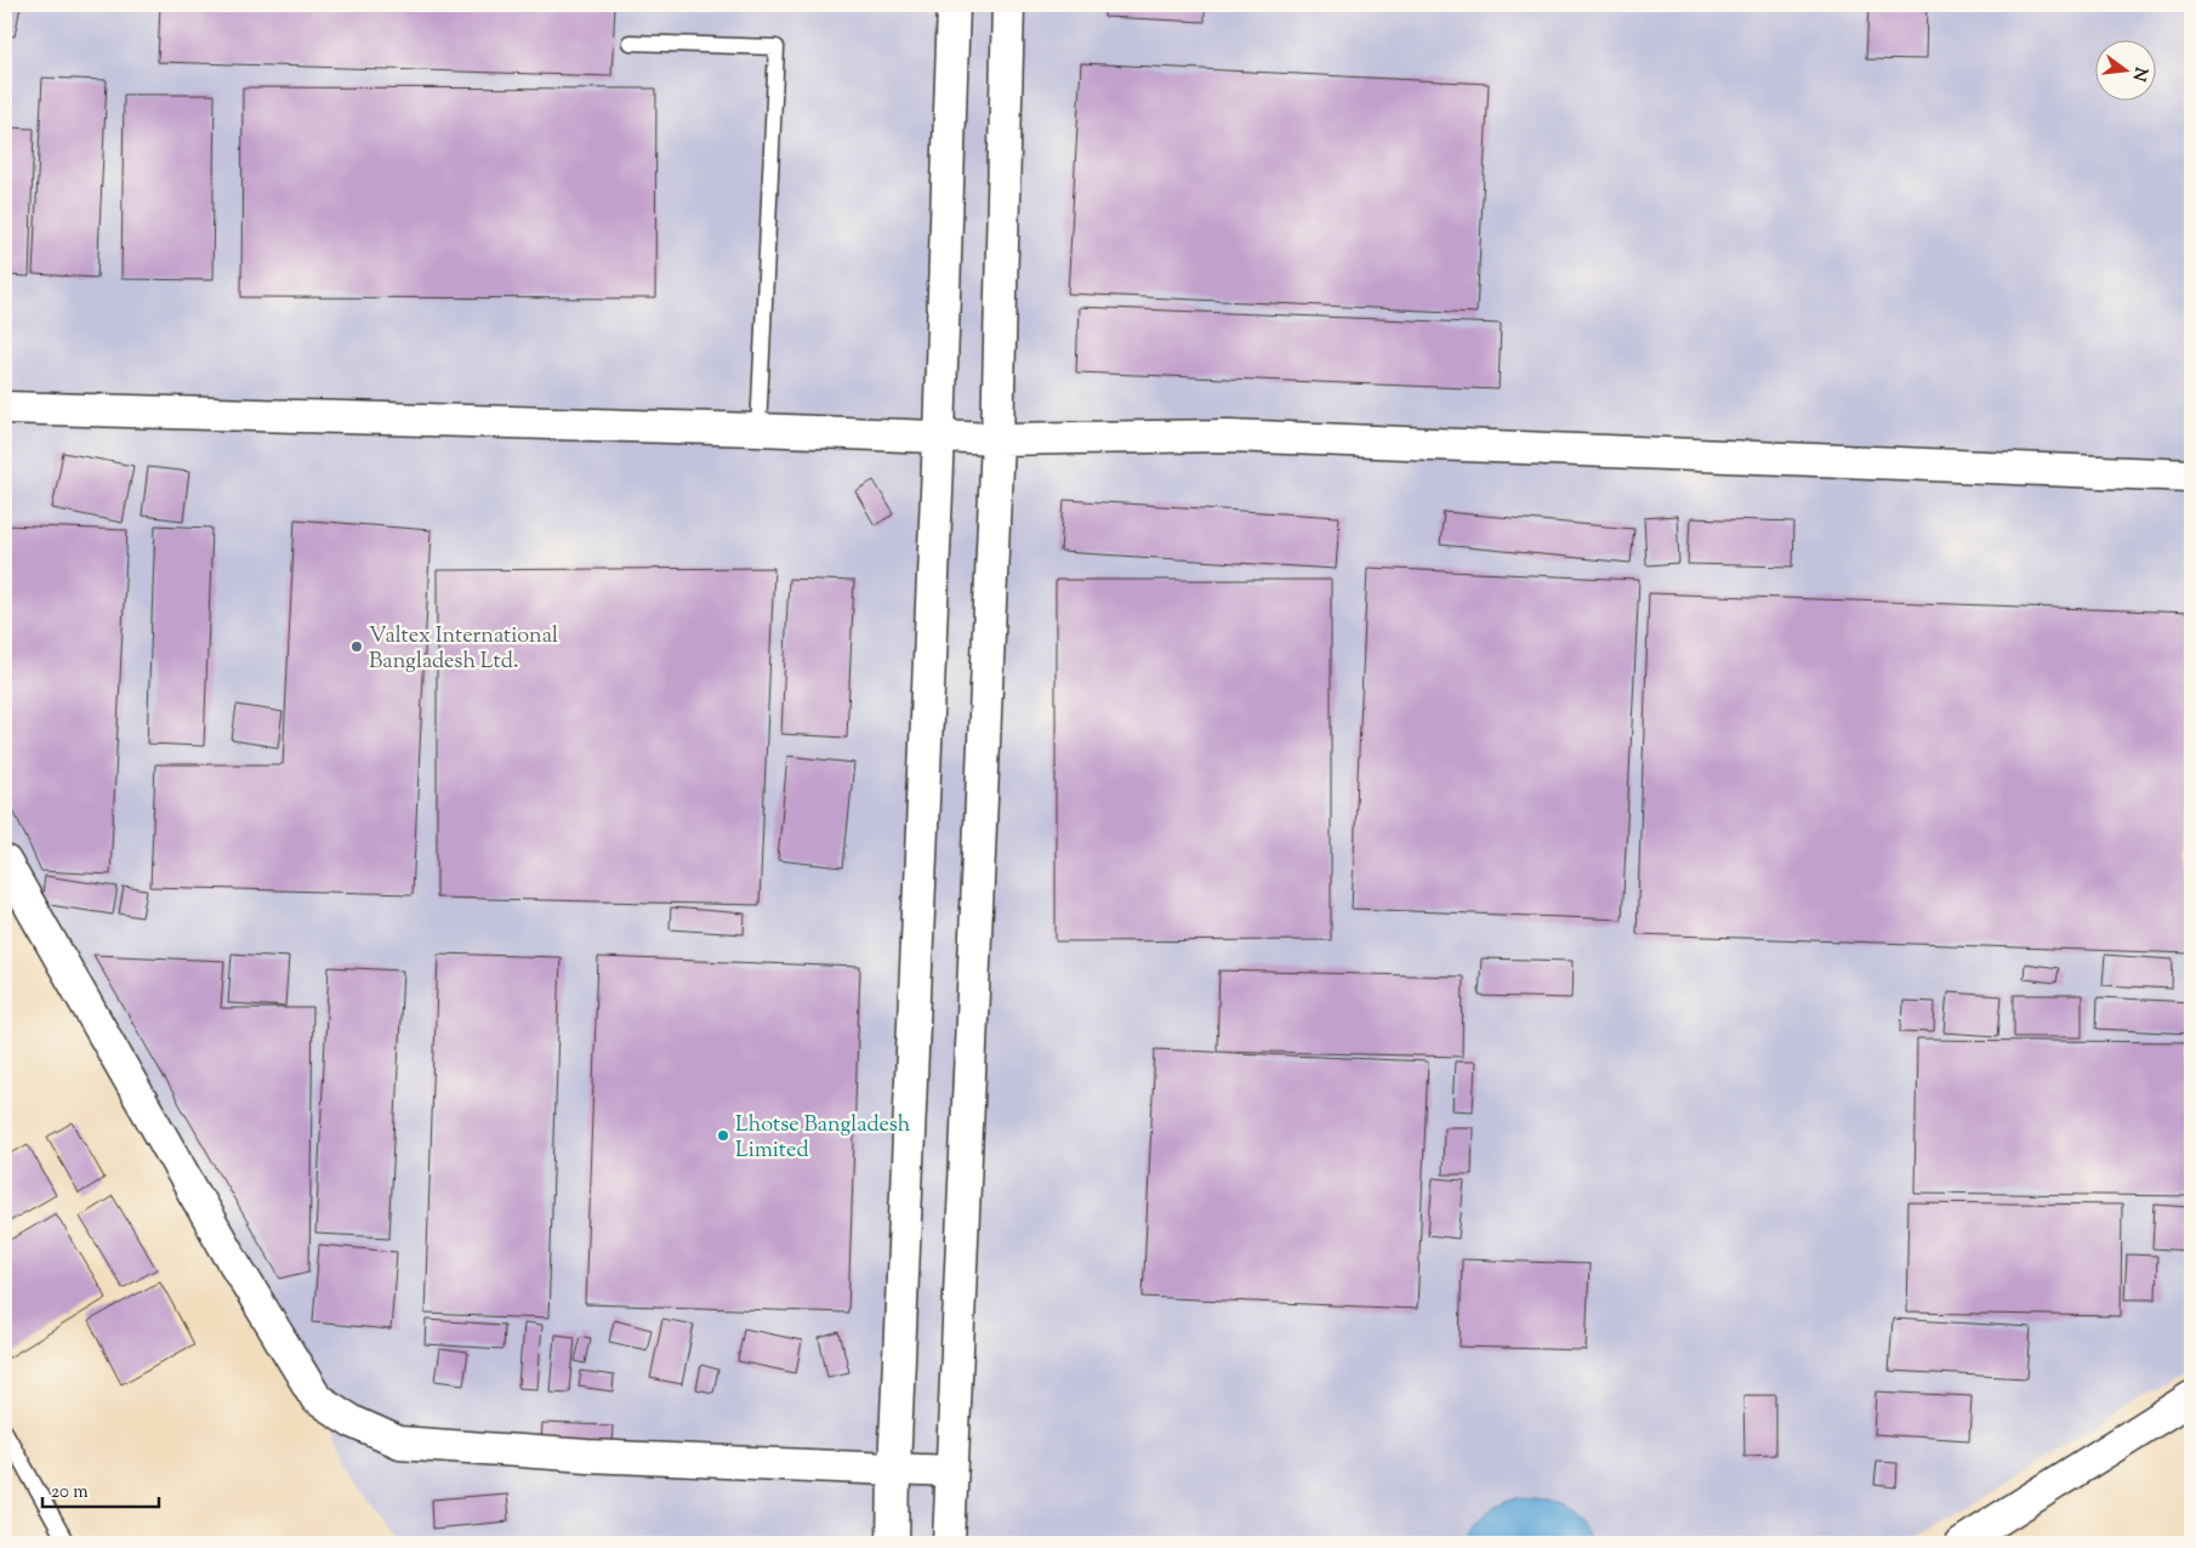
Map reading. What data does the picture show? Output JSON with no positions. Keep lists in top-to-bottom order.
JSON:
{
  "places": ["Valtex International Bangladesh Ltd.", "Lhotse Bangladesh Limited"],
  "scale_bar": "20 m",
  "north": "right"
}
